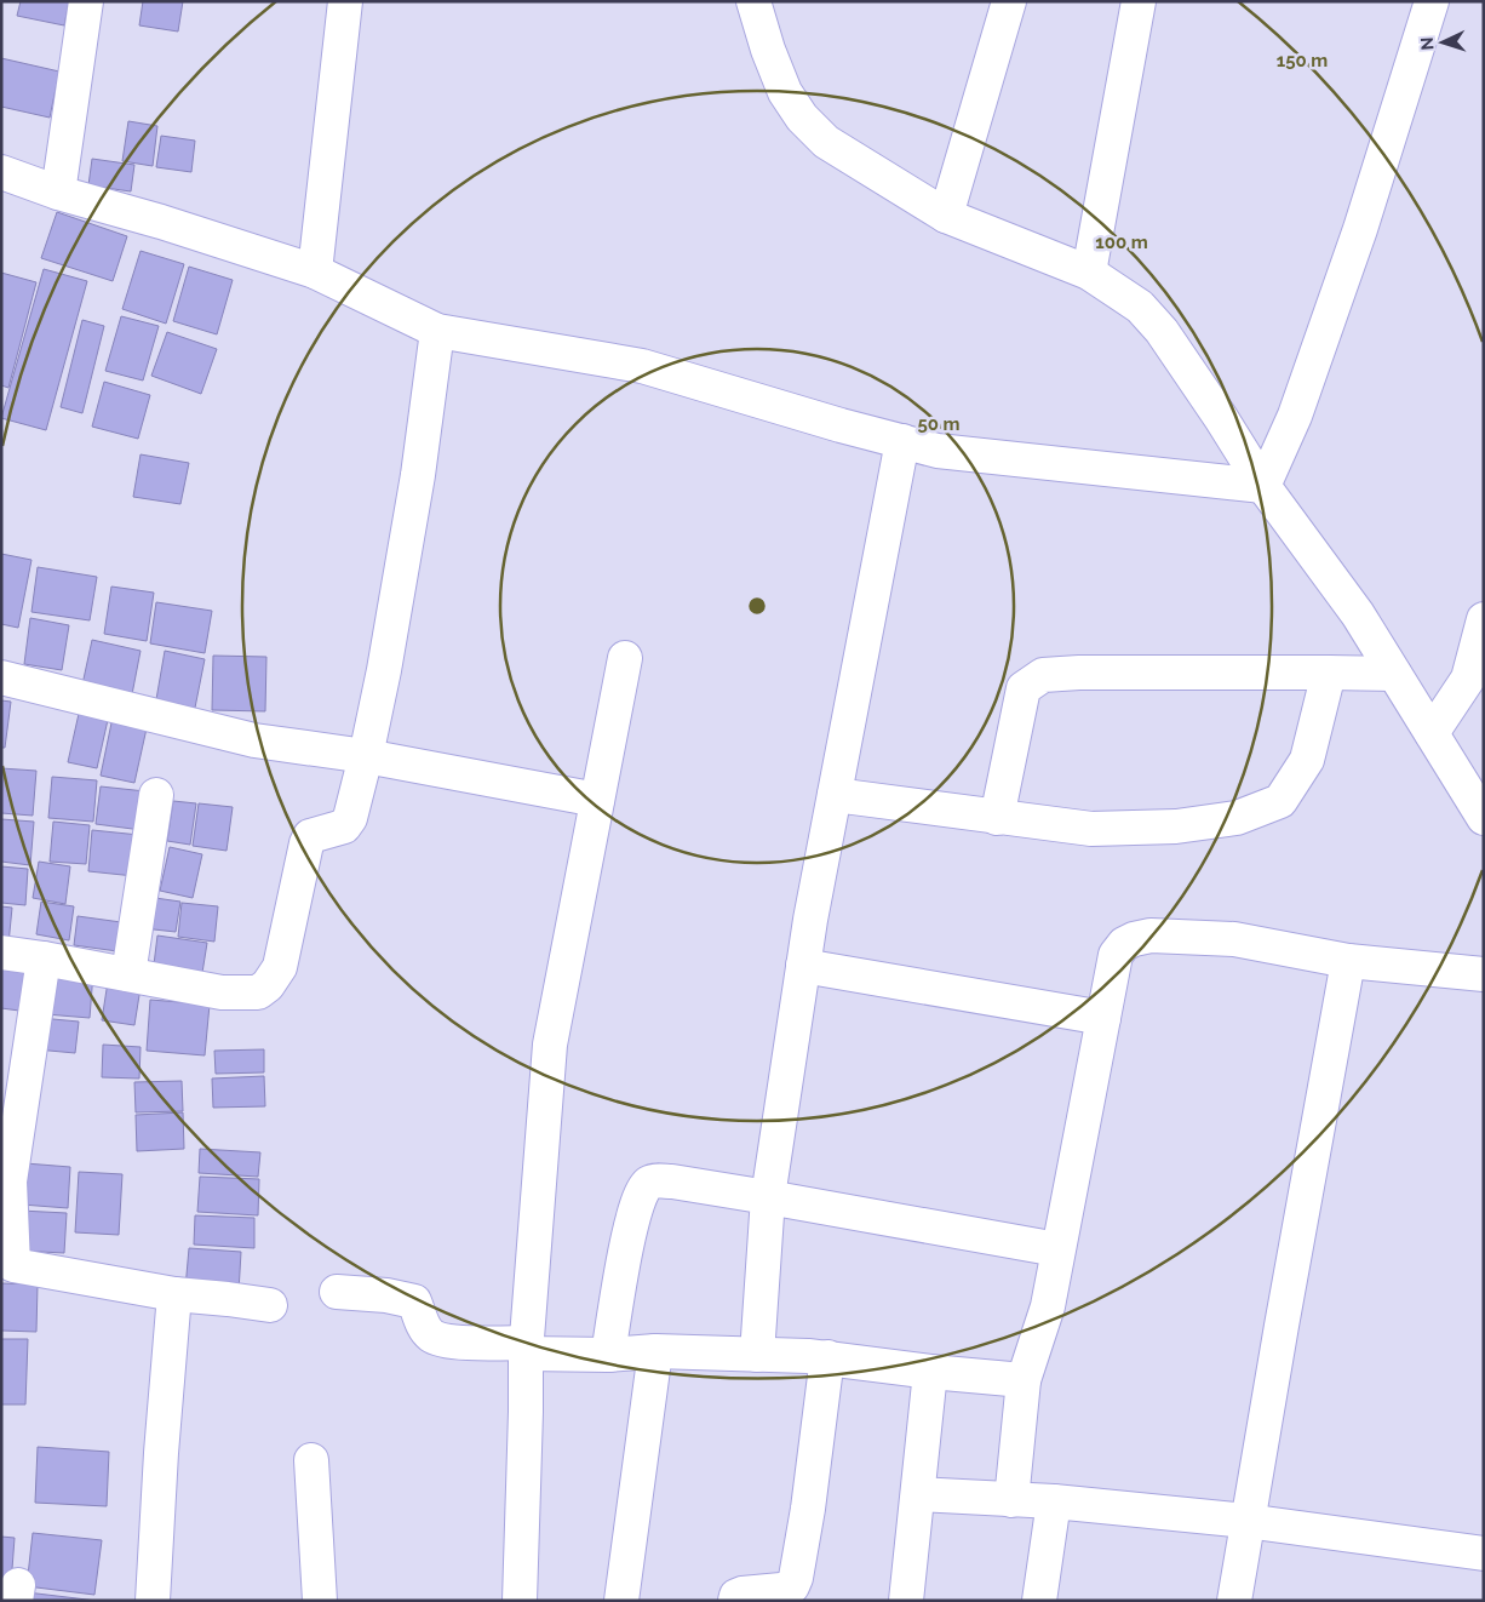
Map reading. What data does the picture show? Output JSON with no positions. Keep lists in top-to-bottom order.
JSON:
{
  "north": "left",
  "rings": ["150 m", "100 m", "50 m"]
}
